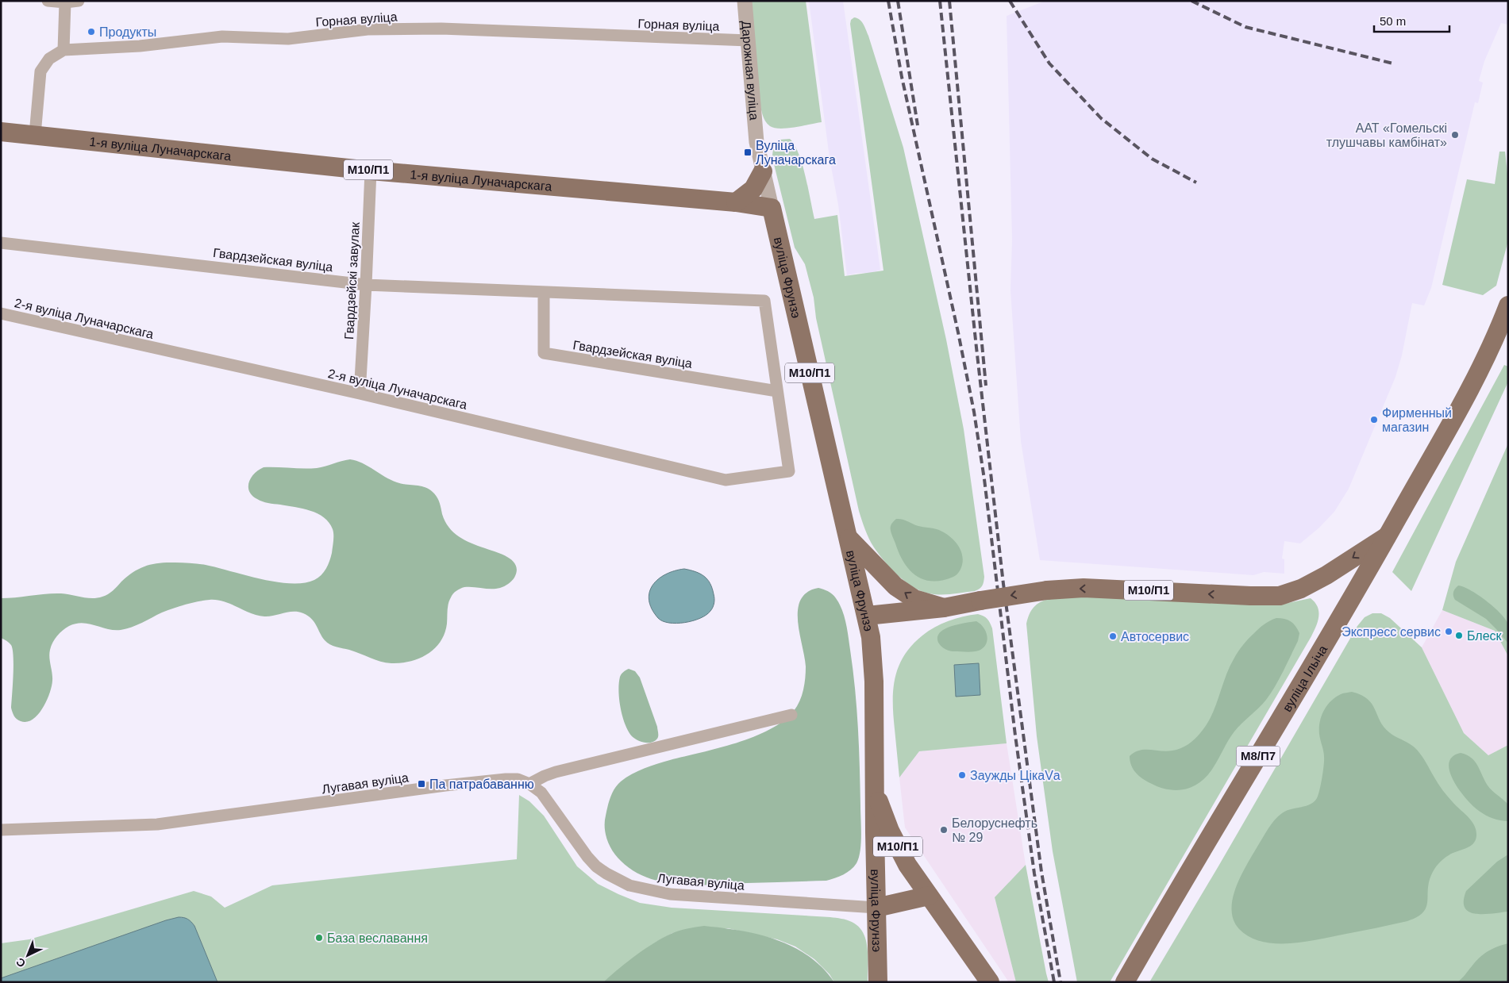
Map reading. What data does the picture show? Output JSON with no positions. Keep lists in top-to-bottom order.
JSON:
{
  "streets": {
    "main road": [
      "1-я вуліца Луначарскага",
      "М10/П1",
      "вуліца Фрунзэ",
      "вуліца Ільіча",
      "М8/П7"
    ],
    "street": [
      "Горная вуліца",
      "Дарожная вуліца",
      "Гвардзейская вуліца",
      "Гвардзейскі завулак",
      "2-я вуліца Луначарскага",
      "Лугавая вуліца"
    ]
  },
  "crossings": [
    ["Горная вуліца", "Дарожная вуліца"],
    ["Дарожная вуліца", "1-я вуліца Луначарскага"],
    ["Дарожная вуліца", "вуліца Фрунзэ"],
    ["1-я вуліца Луначарскага", "вуліца Фрунзэ"],
    ["1-я вуліца Луначарскага", "Гвардзейскі завулак"],
    ["М10/П1", "вуліца Фрунзэ"],
    ["М10/П1", "вуліца Ільіча"],
    ["Гвардзейская вуліца", "Гвардзейскі завулак"],
    ["Гвардзейская вуліца", "2-я вуліца Луначарскага"],
    ["вуліца Фрунзэ", "Лугавая вуліца"],
    ["Гвардзейскі завулак", "2-я вуліца Луначарскага"]
  ],
  "places": {
    "other": [
      "Продукты",
      "ААТ «Гомельскі тлушчавы камбінат»",
      "Фирменный магазин",
      "Экспресс сервис",
      "Блеск",
      "Автосервис",
      "Заужды ЦікаVа",
      "Белоруснефть № 29",
      "База веславання"
    ],
    "transit": ["Вуліца Луначарскага", "Па патрабаванню"]
  },
  "scale_bar": "50 m",
  "north": "bottom left"
}
